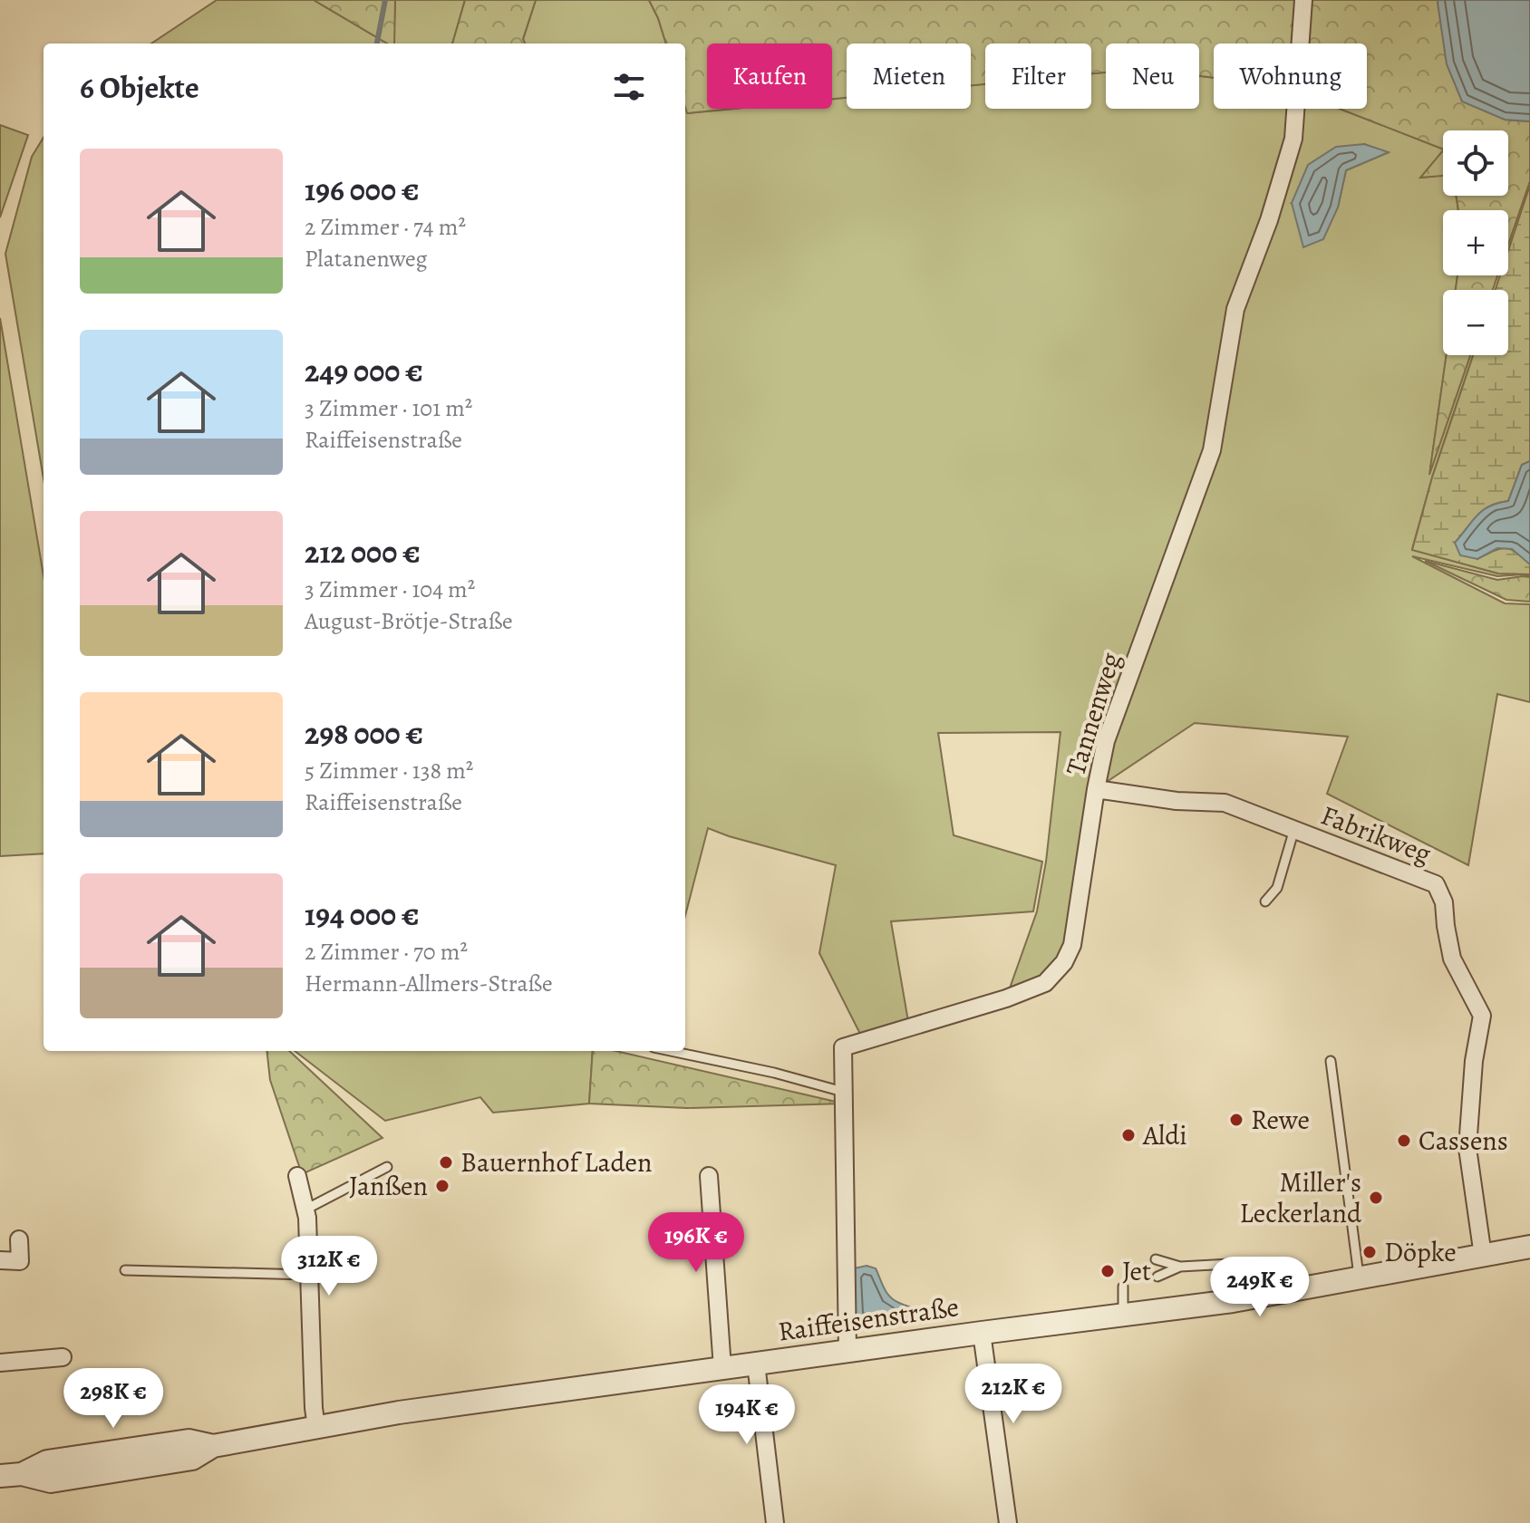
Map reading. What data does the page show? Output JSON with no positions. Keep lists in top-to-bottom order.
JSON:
{
  "streets": {
    "street": ["Tannenweg", "Fabrikweg", "Raiffeisenstraße"]
  },
  "crossings": [
    ["Tannenweg", "Fabrikweg"],
    ["Tannenweg", "Raiffeisenstraße"],
    ["Fabrikweg", "Raiffeisenstraße"]
  ],
  "places": [
    "Rewe",
    "Aldi",
    "Cassens",
    "Bauernhof Laden",
    "Janßen",
    "Miller's Leckerland",
    "Döpke",
    "Jet"
  ],
  "page": {
    "chip": [
      "Kaufen",
      "Mieten",
      "Filter",
      "Neu",
      "Wohnung"
    ],
    "heading": "6 Objekte",
    "map_buttons": ["+", "−"],
    "list": [
      {
        "name": "196 000 €",
        "note": "2 Zimmer · 74 m² · Platanenweg"
      },
      {
        "name": "249 000 €",
        "note": "3 Zimmer · 101 m² · Raiffeisenstraße"
      },
      {
        "name": "212 000 €",
        "note": "3 Zimmer · 104 m² · August-Brötje-Straße"
      },
      {
        "name": "298 000 €",
        "note": "5 Zimmer · 138 m² · Raiffeisenstraße"
      },
      {
        "name": "194 000 €",
        "note": "2 Zimmer · 70 m² · Hermann-Allmers-Straße"
      }
    ],
    "price": [
      "196K €",
      "312K €",
      "249K €",
      "212K €",
      "298K €",
      "194K €"
    ]
  }
}
